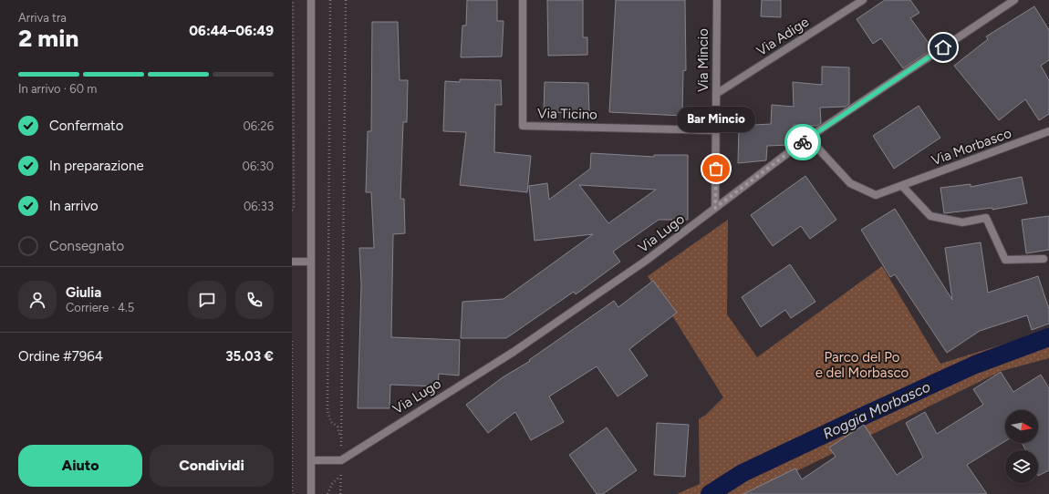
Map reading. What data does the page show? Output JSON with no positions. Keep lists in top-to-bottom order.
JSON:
{
  "streets": {
    "street": [
      "Via Adige",
      "Via Mincio",
      "Via Ticino",
      "Via Morbasco",
      "Via Lugo"
    ]
  },
  "crossings": [
    ["Via Adige", "Via Mincio"],
    ["Via Mincio", "Via Ticino"],
    ["Via Mincio", "Via Lugo"],
    ["Via Morbasco", "Via Lugo"]
  ],
  "water": ["Roggia Morbasco"],
  "parks": ["Parco del Po e del Morbasco"],
  "places": ["Bar Mincio"],
  "north": "right",
  "page": {
    "heading": ["2 min", "Arriva tra", "06:44–06:49"],
    "panel": [
      "Giulia",
      "Corriere · 4.5",
      "Ordine #7964",
      "35.03 €"
    ],
    "bar": "In arrivo · 60 m",
    "list": [
      ["Confermato", "06:26"],
      ["In preparazione", "06:30"],
      ["In arrivo", "06:33"],
      "Consegnato"
    ],
    "bubble": "Bar Mincio",
    "buttons": ["Aiuto", "Condividi"]
  }
}
